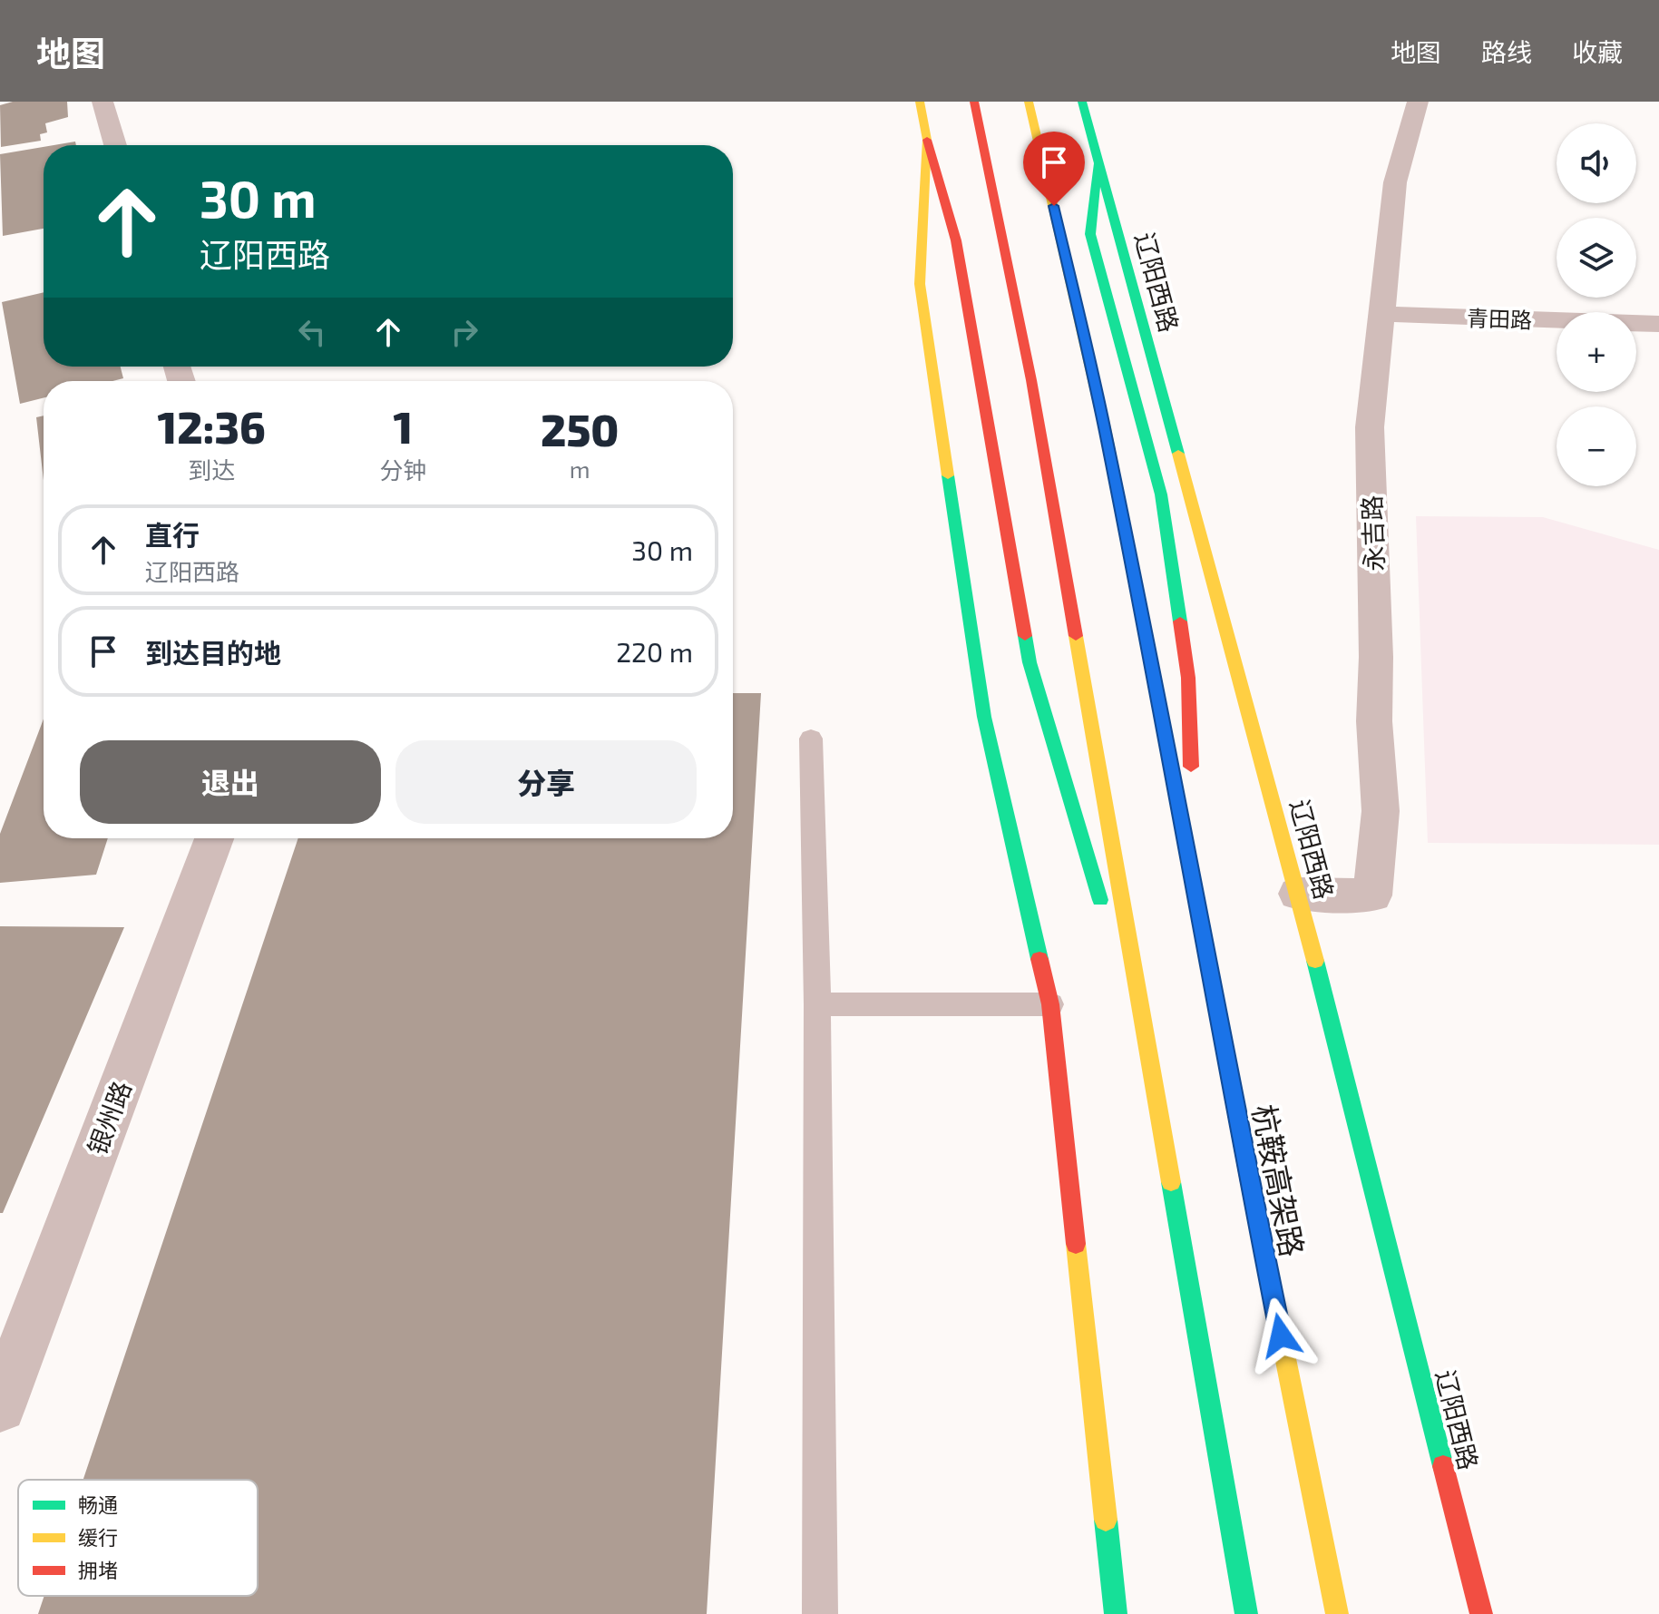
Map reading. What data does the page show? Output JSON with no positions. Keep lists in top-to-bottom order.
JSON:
{
  "streets": {
    "main road": ["辽阳西路", "杭鞍高架路"],
    "street": ["青田路", "永吉路", "银州路"]
  },
  "crossings": [
    ["辽阳西路", "永吉路"],
    ["青田路", "永吉路"]
  ],
  "legend": ["畅通", "缓行", "拥堵"],
  "page": {
    "header": "地图",
    "nav": ["地图", "路线", "收藏"],
    "map_buttons": ["+", "−"],
    "turn": ["30 m", "辽阳西路"],
    "eta": [
      "12:36",
      "到达",
      "1",
      "分钟",
      "250",
      "m"
    ],
    "list": [
      {
        "name": "直行",
        "note": "辽阳西路",
        "value": "30 m"
      },
      {
        "name": "到达目的地",
        "value": "220 m"
      }
    ],
    "buttons": ["退出", "分享"]
  }
}
